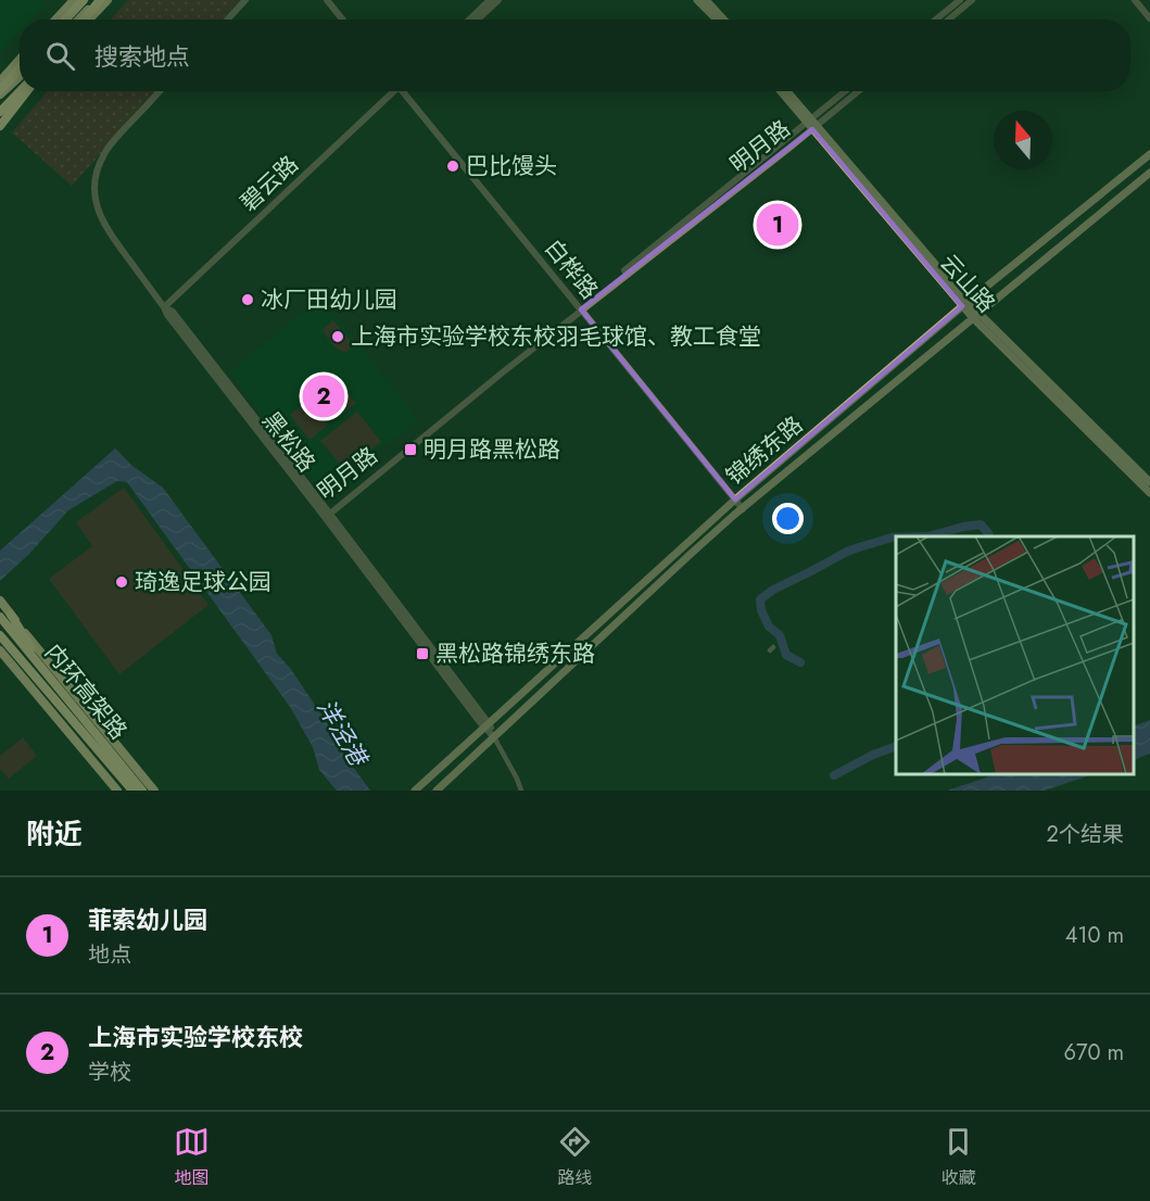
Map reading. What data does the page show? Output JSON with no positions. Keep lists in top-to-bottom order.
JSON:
{
  "streets": {
    "highway": ["内环高架路"],
    "main road": ["云山路", "锦绣东路"],
    "street": [
      "明月路",
      "碧云路",
      "白桦路",
      "黑松路"
    ]
  },
  "crossings": [
    ["明月路", "白桦路"],
    ["明月路", "云山路"],
    ["明月路", "黑松路"],
    ["碧云路", "黑松路"],
    ["白桦路", "锦绣东路"],
    ["云山路", "锦绣东路"],
    ["黑松路", "锦绣东路"]
  ],
  "water": ["洋泾港"],
  "places": {
    "other": [
      "巴比馒头",
      "冰厂田幼儿园",
      "上海市实验学校东校羽毛球馆、教工食堂",
      "琦逸足球公园"
    ],
    "transit": ["明月路黑松路", "黑松路锦绣东路"]
  },
  "north": "top",
  "page": {
    "search": "搜索地点",
    "pins": ["1", "2"],
    "heading": ["附近", "2个结果"],
    "list": [
      {
        "mark": "1",
        "name": "菲索幼儿园",
        "note": "地点",
        "value": "410 m"
      },
      {
        "mark": "2",
        "name": "上海市实验学校东校",
        "note": "学校",
        "value": "670 m"
      }
    ],
    "nav": ["地图", "路线", "收藏"]
  }
}
